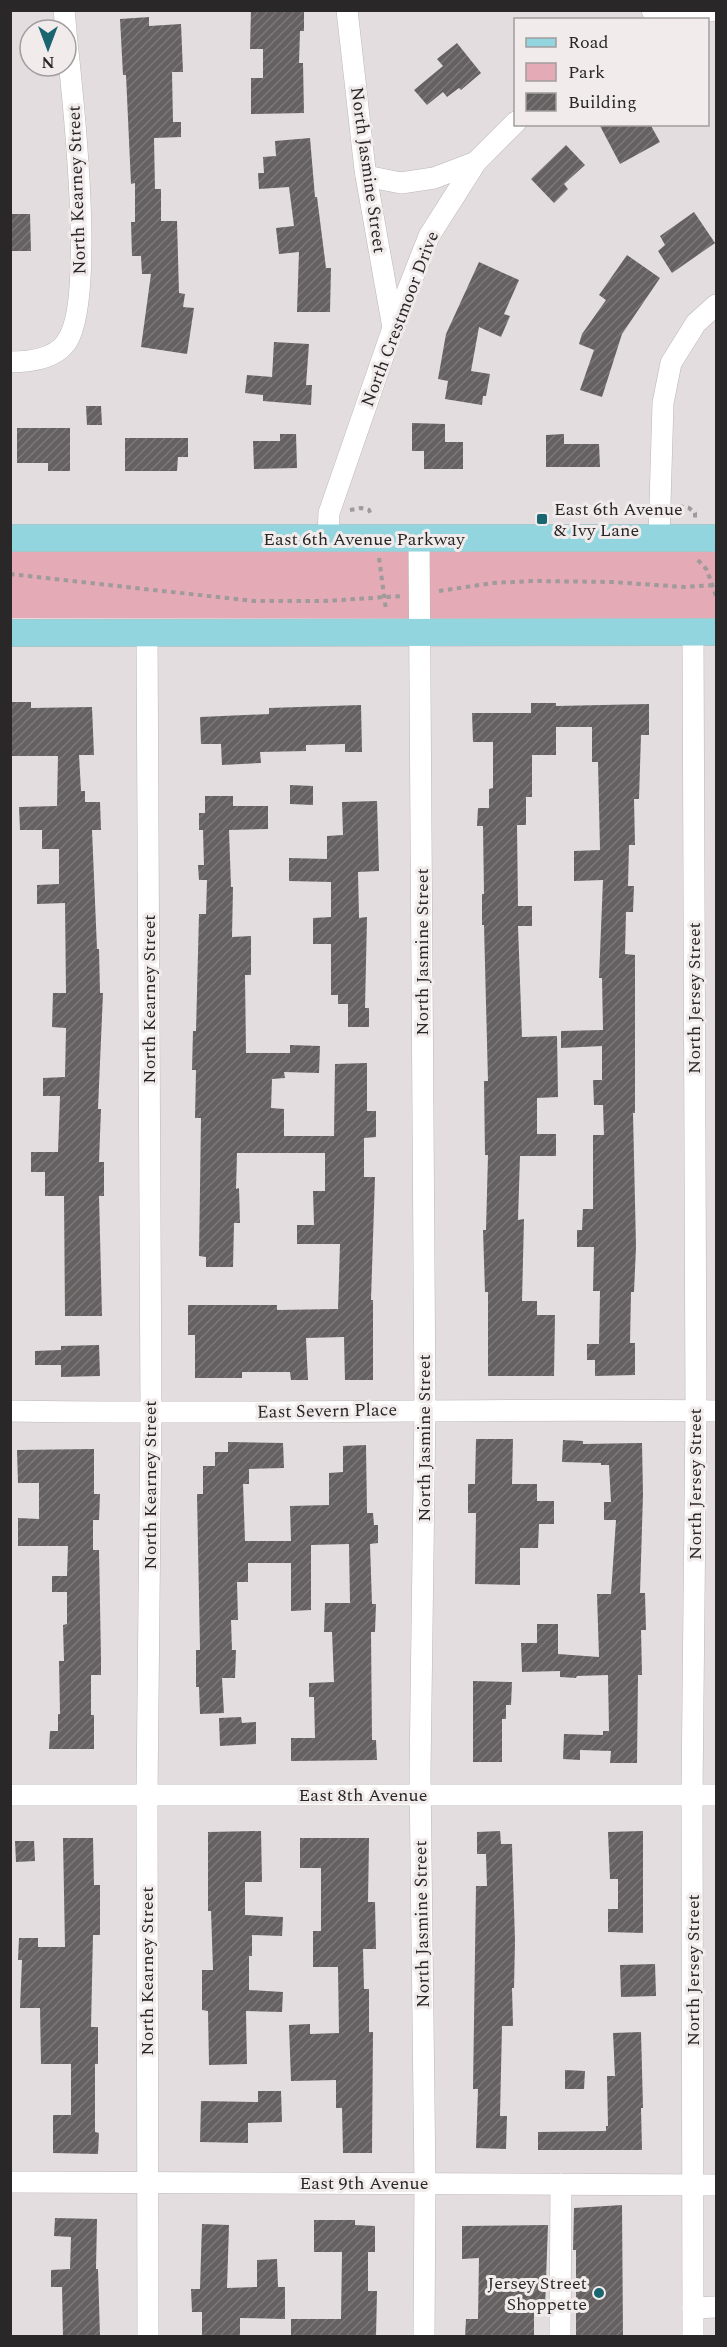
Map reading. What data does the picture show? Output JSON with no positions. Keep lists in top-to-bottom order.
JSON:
{
  "streets": {
    "main road": ["East 6th Avenue Parkway"],
    "street": [
      "North Jasmine Street",
      "North Kearney Street",
      "North Crestmoor Drive",
      "North Jersey Street",
      "East Severn Place",
      "East 8th Avenue",
      "East 9th Avenue"
    ]
  },
  "crossings": [
    ["North Jasmine Street", "North Crestmoor Drive"],
    ["North Jasmine Street", "East 6th Avenue Parkway"],
    ["North Jasmine Street", "East Severn Place"],
    ["North Jasmine Street", "East 8th Avenue"],
    ["North Jasmine Street", "East 9th Avenue"],
    ["North Kearney Street", "East Severn Place"],
    ["North Kearney Street", "East 8th Avenue"],
    ["North Kearney Street", "East 9th Avenue"],
    ["North Crestmoor Drive", "East 6th Avenue Parkway"],
    ["North Jersey Street", "East Severn Place"],
    ["North Jersey Street", "East 8th Avenue"],
    ["North Jersey Street", "East 9th Avenue"]
  ],
  "places": {
    "transit": ["East 6th Avenue & Ivy Lane"],
    "other": ["Jersey Street Shoppette"]
  },
  "legend": ["Road", "Park", "Building"],
  "north": "bottom"
}
